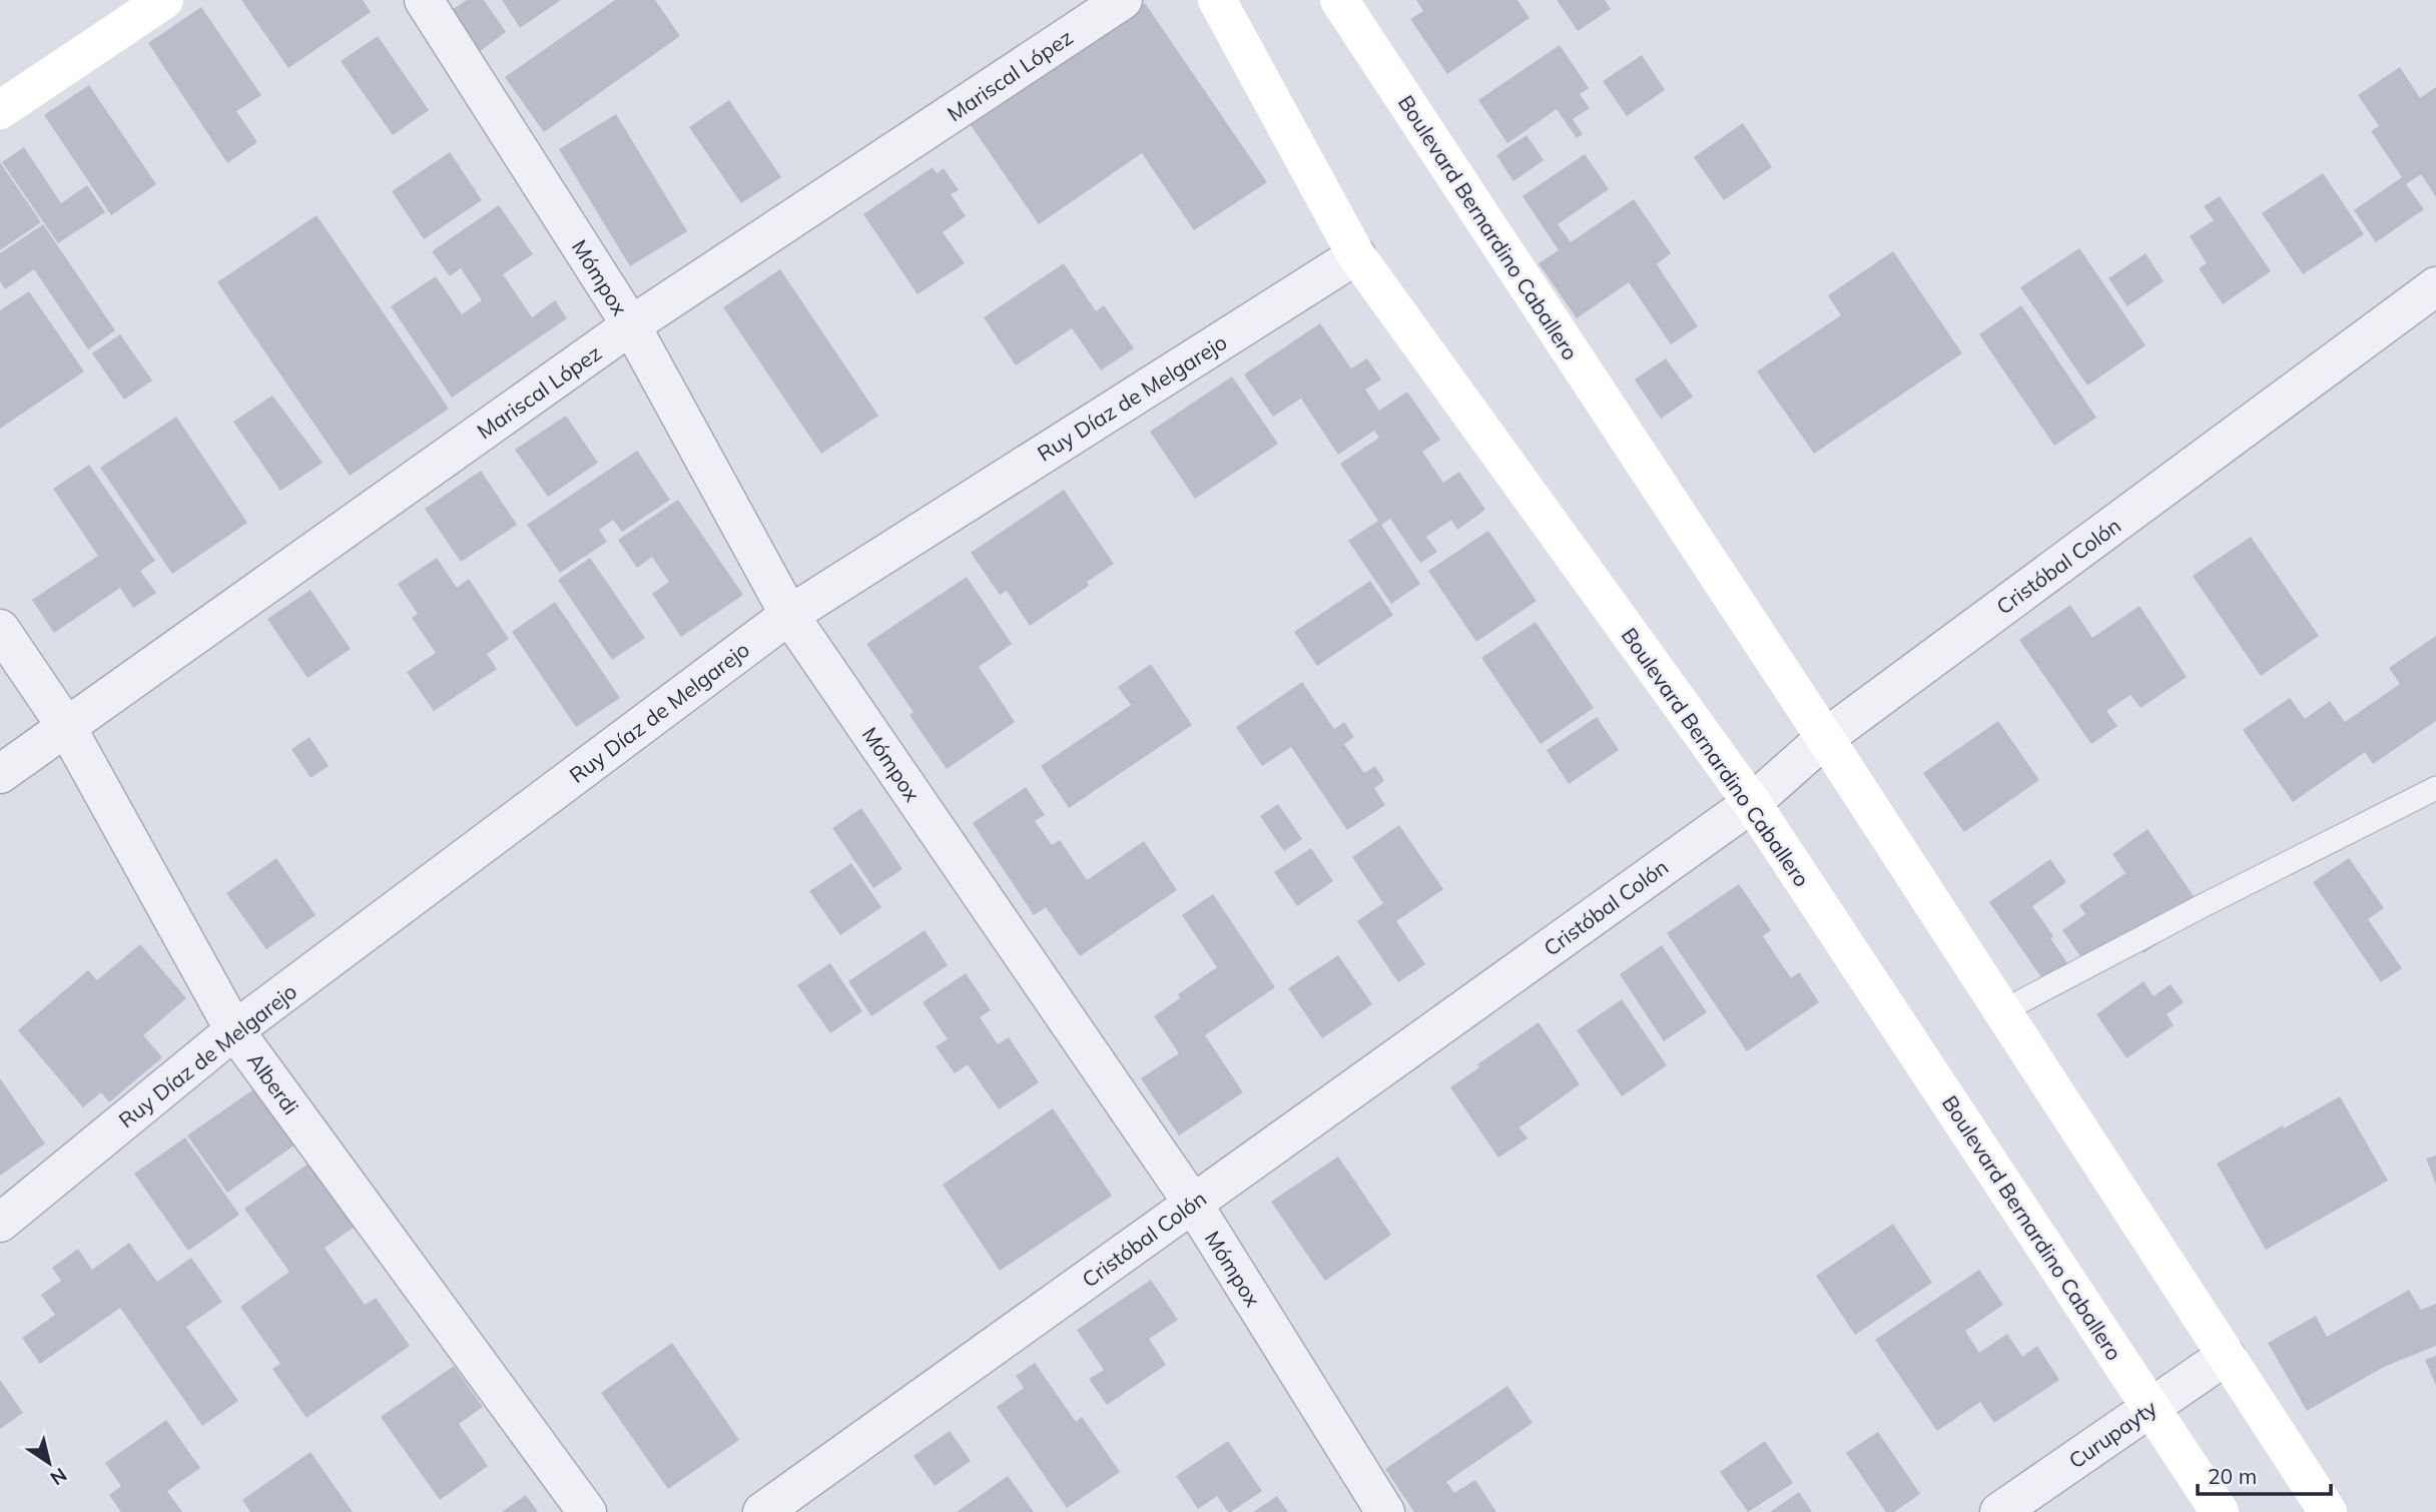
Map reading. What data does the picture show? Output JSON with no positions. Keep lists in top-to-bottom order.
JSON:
{
  "streets": {
    "main road": ["Boulevard Bernardino Caballero"],
    "street": [
      "Mariscal López",
      "Mómpox",
      "Ruy Díaz de Melgarejo",
      "Cristóbal Colón",
      "Alberdi",
      "Curupayty"
    ]
  },
  "crossings": [
    ["Mariscal López", "Mómpox"],
    ["Mariscal López", "Alberdi"],
    ["Boulevard Bernardino Caballero", "Ruy Díaz de Melgarejo"],
    ["Boulevard Bernardino Caballero", "Cristóbal Colón"],
    ["Boulevard Bernardino Caballero", "Curupayty"],
    ["Mómpox", "Ruy Díaz de Melgarejo"],
    ["Mómpox", "Cristóbal Colón"],
    ["Ruy Díaz de Melgarejo", "Alberdi"]
  ],
  "scale_bar": "20 m",
  "north": "bottom right"
}
